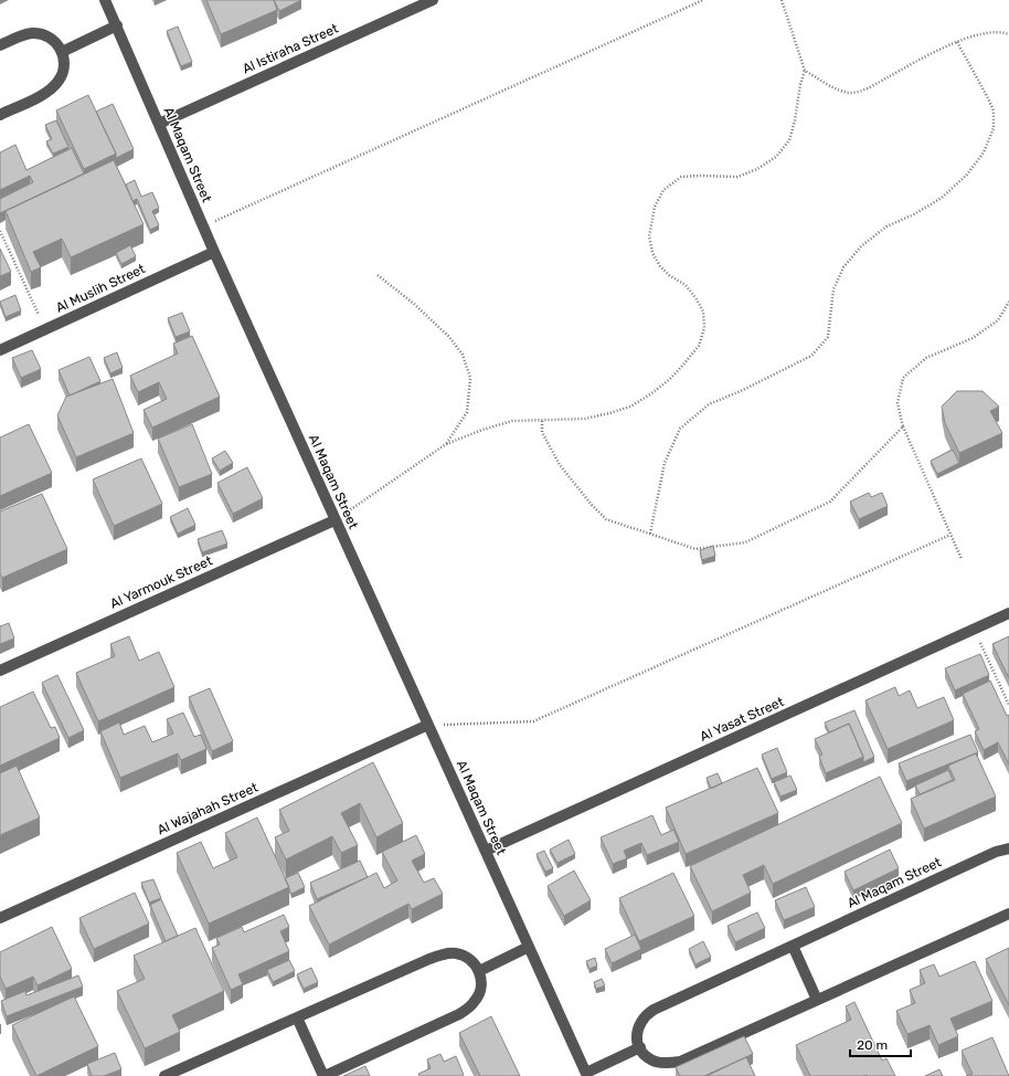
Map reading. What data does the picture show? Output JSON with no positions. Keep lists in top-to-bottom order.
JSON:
{
  "streets": {
    "street": [
      "Al Istiraha Street",
      "Al Maqam Street",
      "Al Muslih Street",
      "Al Yarmouk Street",
      "Al Yasat Street",
      "Al Wajahah Street"
    ]
  },
  "crossings": [
    ["Al Istiraha Street", "Al Maqam Street"],
    ["Al Maqam Street", "Al Muslih Street"],
    ["Al Maqam Street", "Al Yarmouk Street"],
    ["Al Maqam Street", "Al Yasat Street"],
    ["Al Maqam Street", "Al Wajahah Street"]
  ],
  "scale_bar": "20 m"
}
